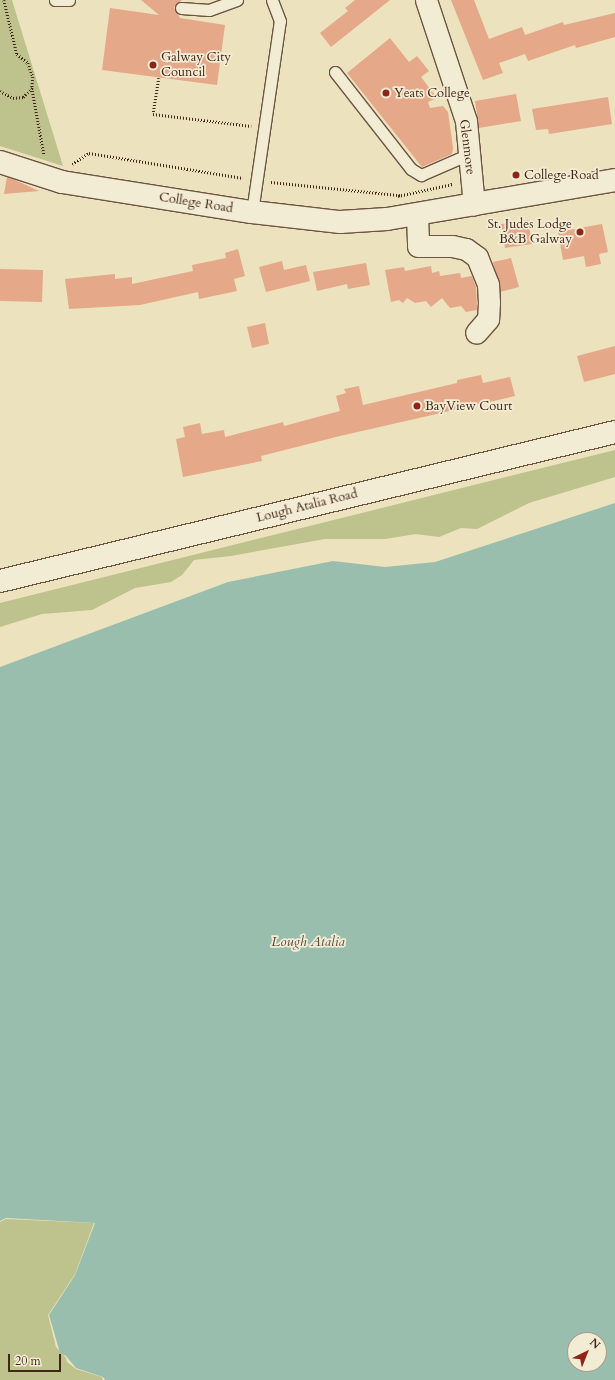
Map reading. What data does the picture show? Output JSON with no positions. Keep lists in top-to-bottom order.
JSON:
{
  "streets": {
    "main road": ["College Road", "Lough Atalia Road"],
    "street": ["Glenmore"]
  },
  "crossings": [
    ["Glenmore", "College Road"]
  ],
  "water": ["Lough Atalia"],
  "places": [
    "Galway City Council",
    "Yeats College",
    "College Road",
    "St. Judes Lodge B&B Galway",
    "BayView Court"
  ],
  "scale_bar": "20 m",
  "north": "top right"
}
